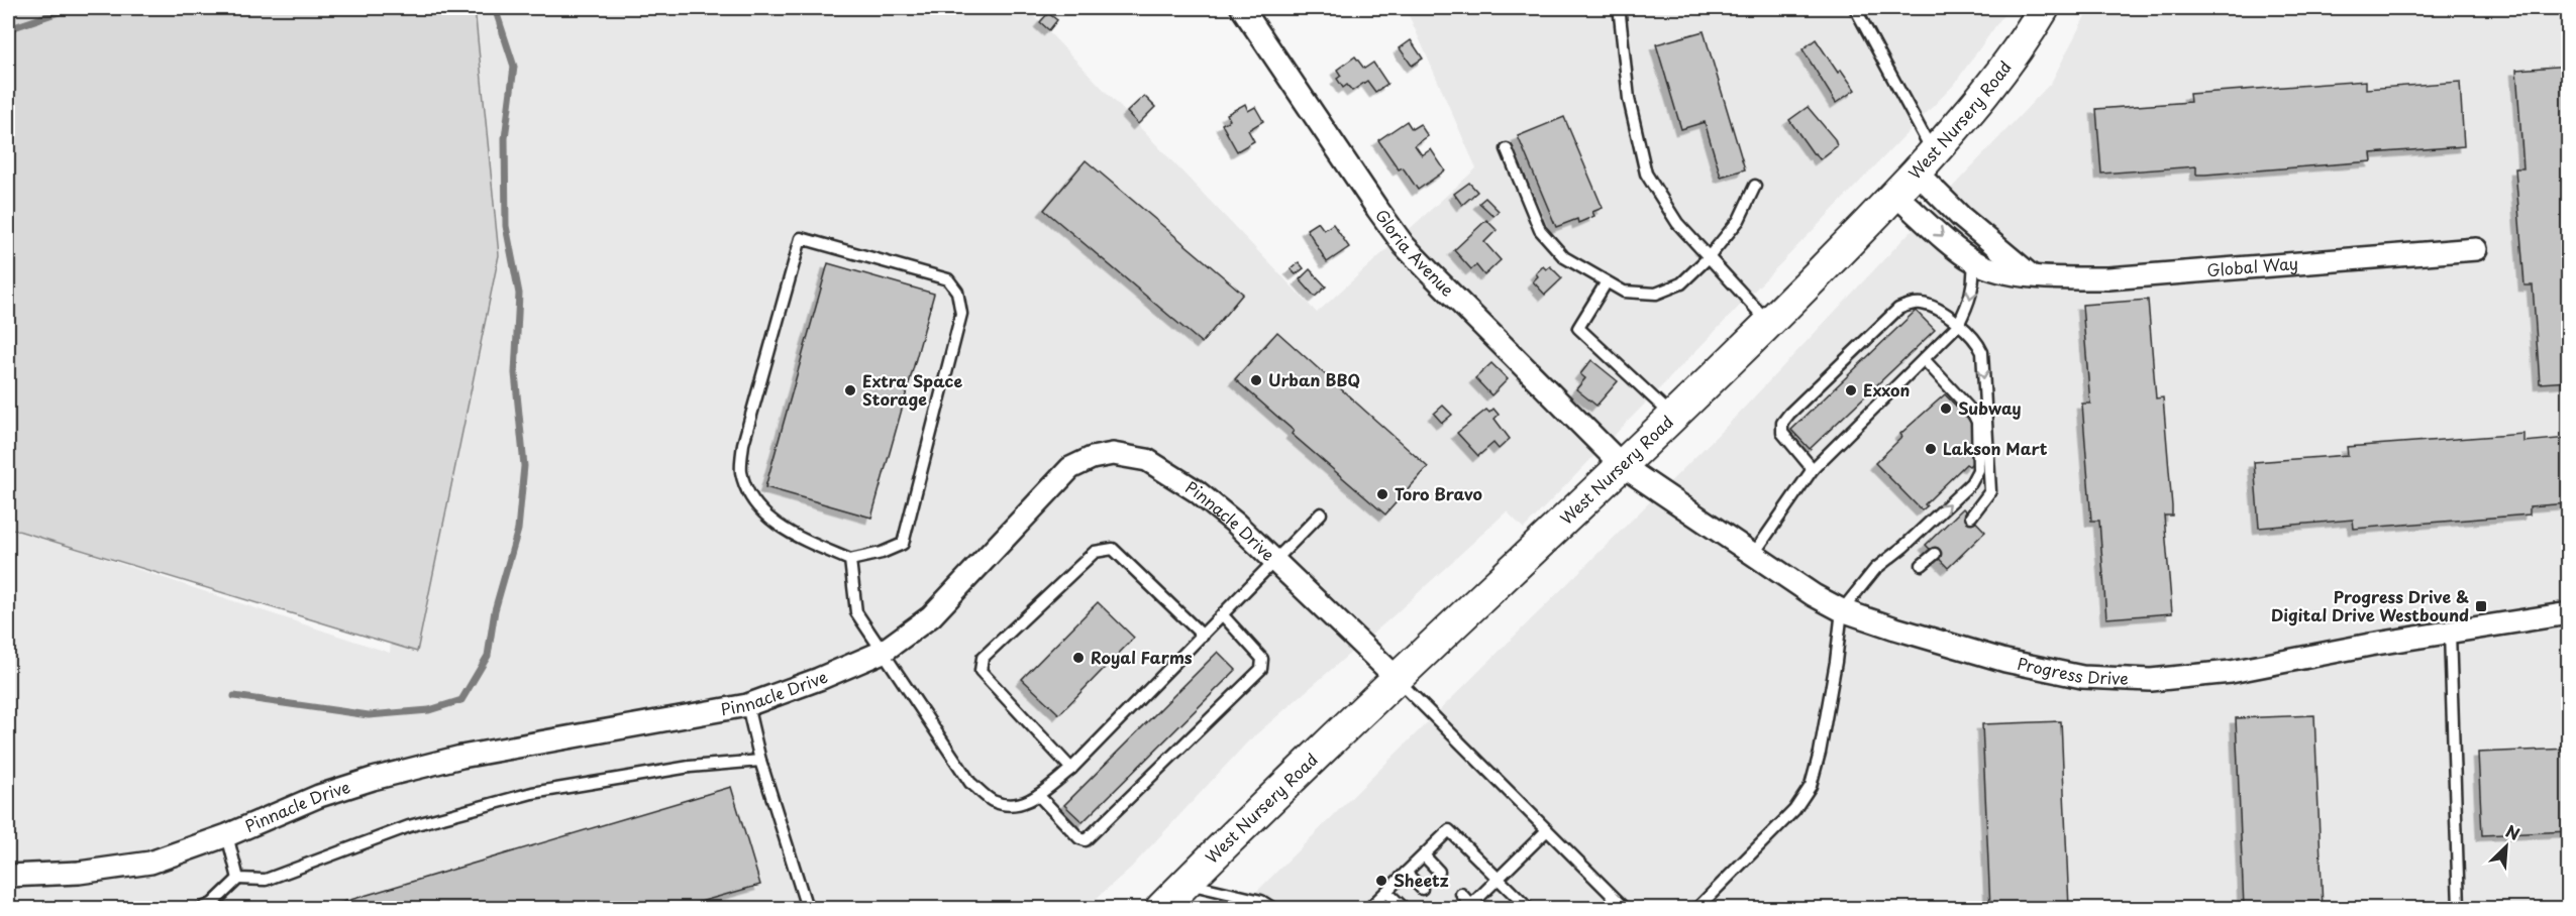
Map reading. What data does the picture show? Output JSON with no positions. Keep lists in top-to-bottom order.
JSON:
{
  "streets": {
    "main road": ["West Nursery Road"],
    "street": [
      "Gloria Avenue",
      "Global Way",
      "Pinnacle Drive",
      "Progress Drive"
    ]
  },
  "crossings": [
    ["West Nursery Road", "Gloria Avenue"],
    ["West Nursery Road", "Global Way"],
    ["West Nursery Road", "Pinnacle Drive"],
    ["West Nursery Road", "Progress Drive"],
    ["Gloria Avenue", "Progress Drive"]
  ],
  "places": {
    "other": [
      "Urban BBQ",
      "Extra Space Storage",
      "Exxon",
      "Subway",
      "Lakson Mart",
      "Toro Bravo",
      "Royal Farms",
      "Sheetz"
    ],
    "transit": ["Progress Drive & Digital Drive Westbound"]
  },
  "north": "top right"
}
